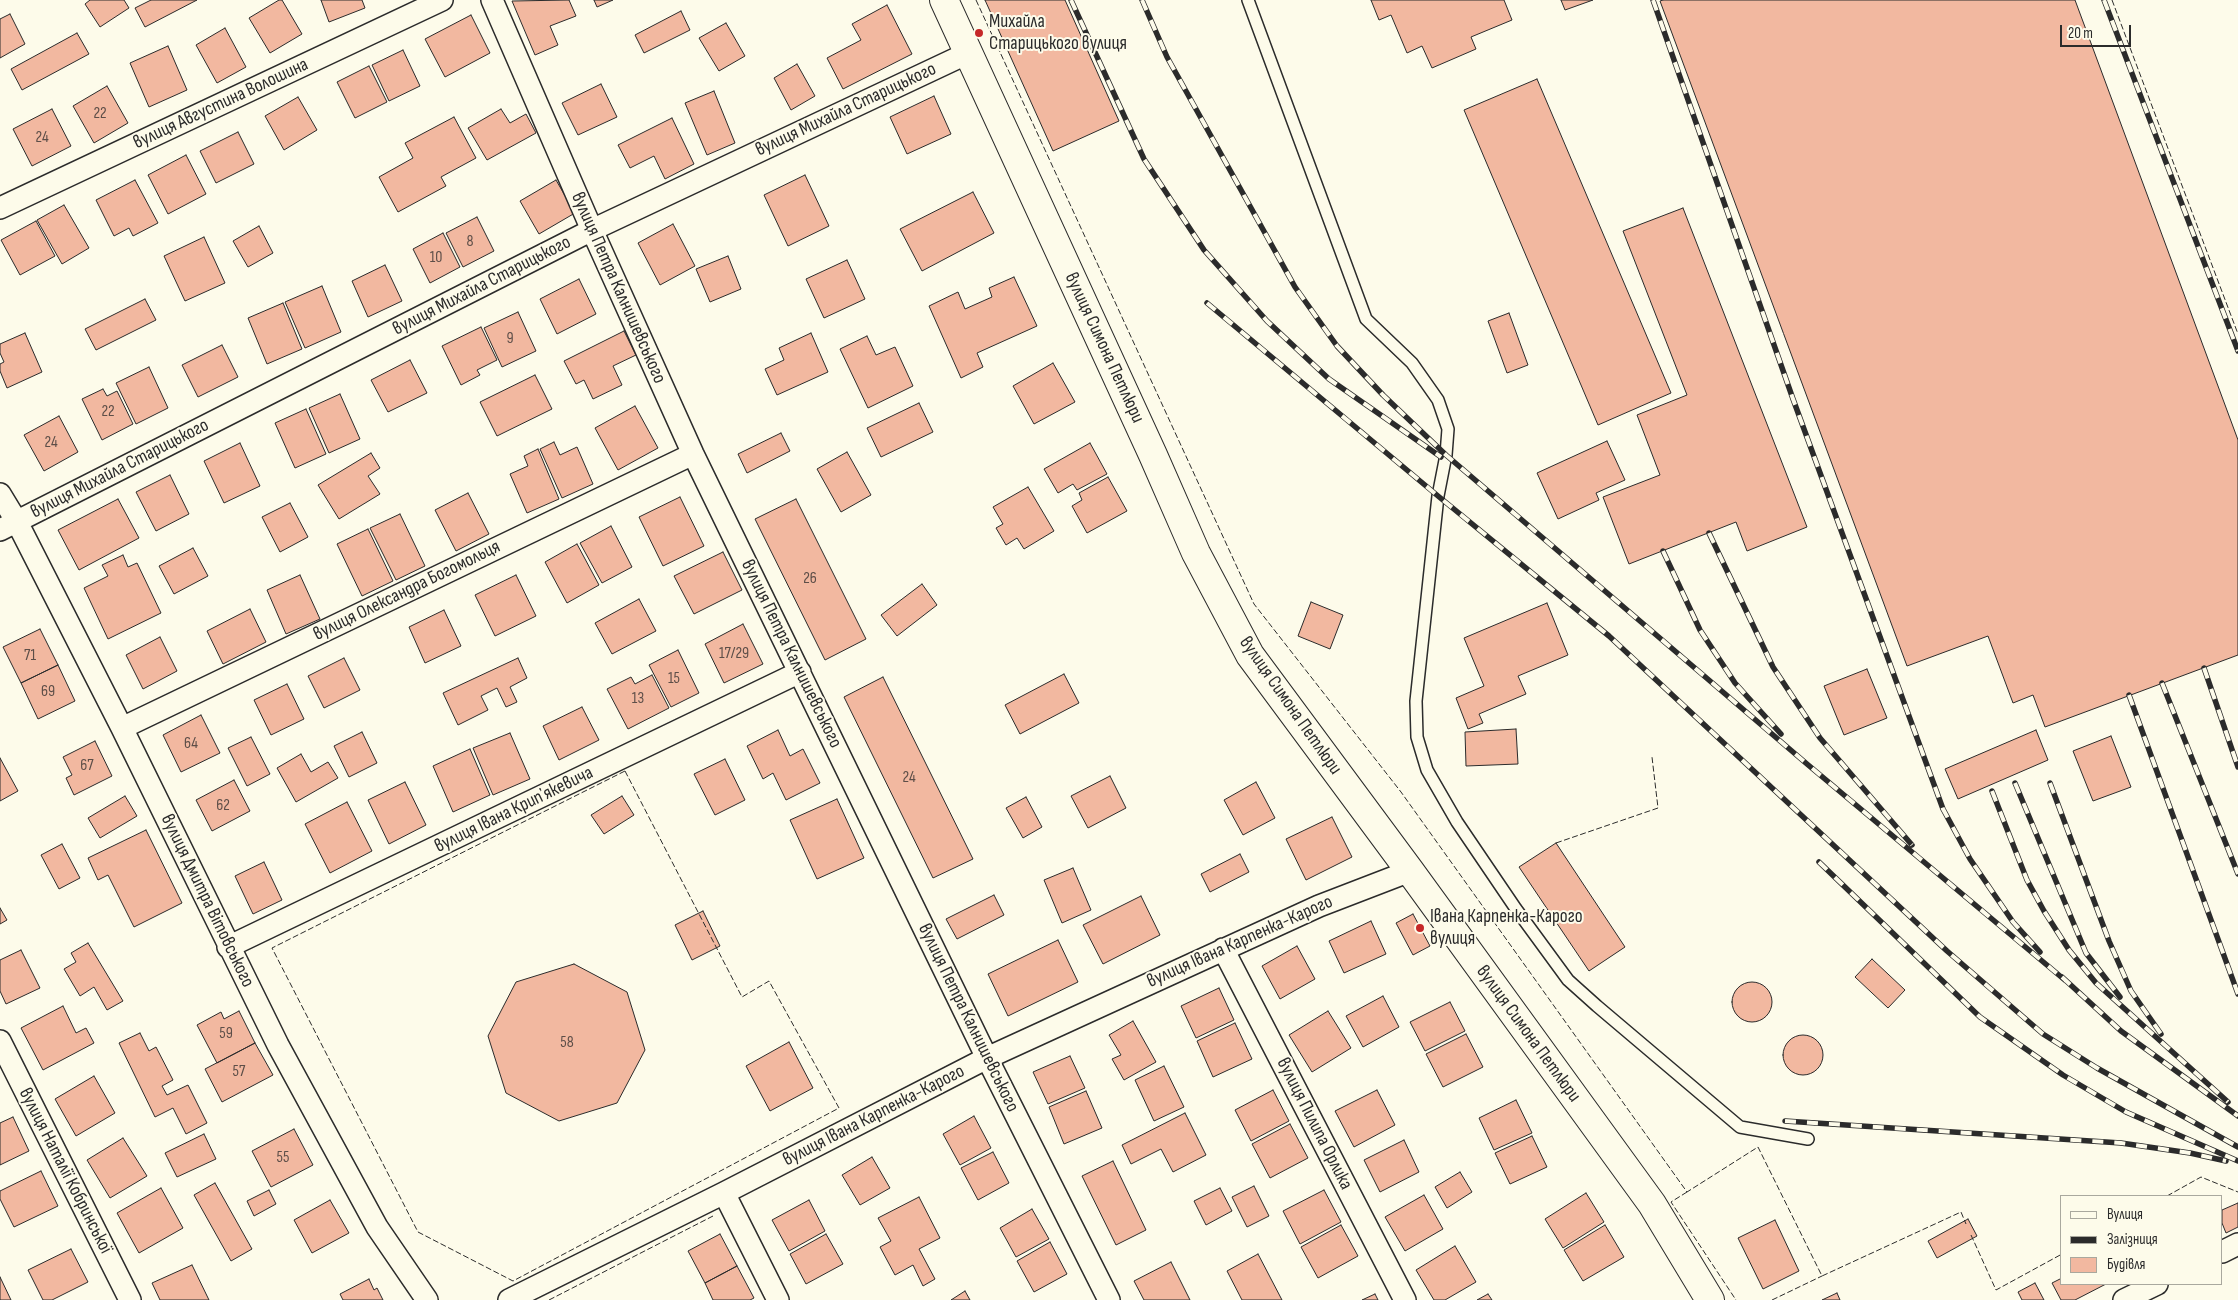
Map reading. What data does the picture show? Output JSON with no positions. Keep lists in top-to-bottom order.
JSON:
{
  "streets": {
    "main road": ["вулиця Симона Петлюри"],
    "street": [
      "вулиця Августина Волошина",
      "вулиця Михайла Старицького",
      "вулиця Петра Калнишевського",
      "вулиця Олександра Богомольця",
      "вулиця Івана Крипʼякевича",
      "вулиця Дмитра Вітовського",
      "вулиця Івана Карпенка-Карого",
      "вулиця Пилипа Орлика",
      "вулиця Наталії Кобринської"
    ]
  },
  "crossings": [
    ["вулиця Михайла Старицького", "вулиця Петра Калнишевського"],
    ["вулиця Михайла Старицького", "вулиця Симона Петлюри"],
    ["вулиця Михайла Старицького", "вулиця Дмитра Вітовського"],
    ["вулиця Петра Калнишевського", "вулиця Олександра Богомольця"],
    ["вулиця Петра Калнишевського", "вулиця Івана Крипʼякевича"],
    ["вулиця Петра Калнишевського", "вулиця Івана Карпенка-Карого"],
    ["вулиця Симона Петлюри", "вулиця Івана Карпенка-Карого"],
    ["вулиця Олександра Богомольця", "вулиця Дмитра Вітовського"],
    ["вулиця Івана Крипʼякевича", "вулиця Дмитра Вітовського"],
    ["вулиця Івана Карпенка-Карого", "вулиця Пилипа Орлика"]
  ],
  "places": ["Михайла Старицького вулиця", "Івана Карпенка-Карого вулиця"],
  "house_numbers": [
    "22",
    "24",
    "8",
    "10",
    "9",
    "22",
    "24",
    "26",
    "17/29",
    "71",
    "15",
    "69",
    "13",
    "64",
    "67",
    "24",
    "62",
    "59",
    "58",
    "57",
    "55"
  ],
  "legend": ["Вулиця", "Залізниця", "Будівля"],
  "scale_bar": "20 m"
}
